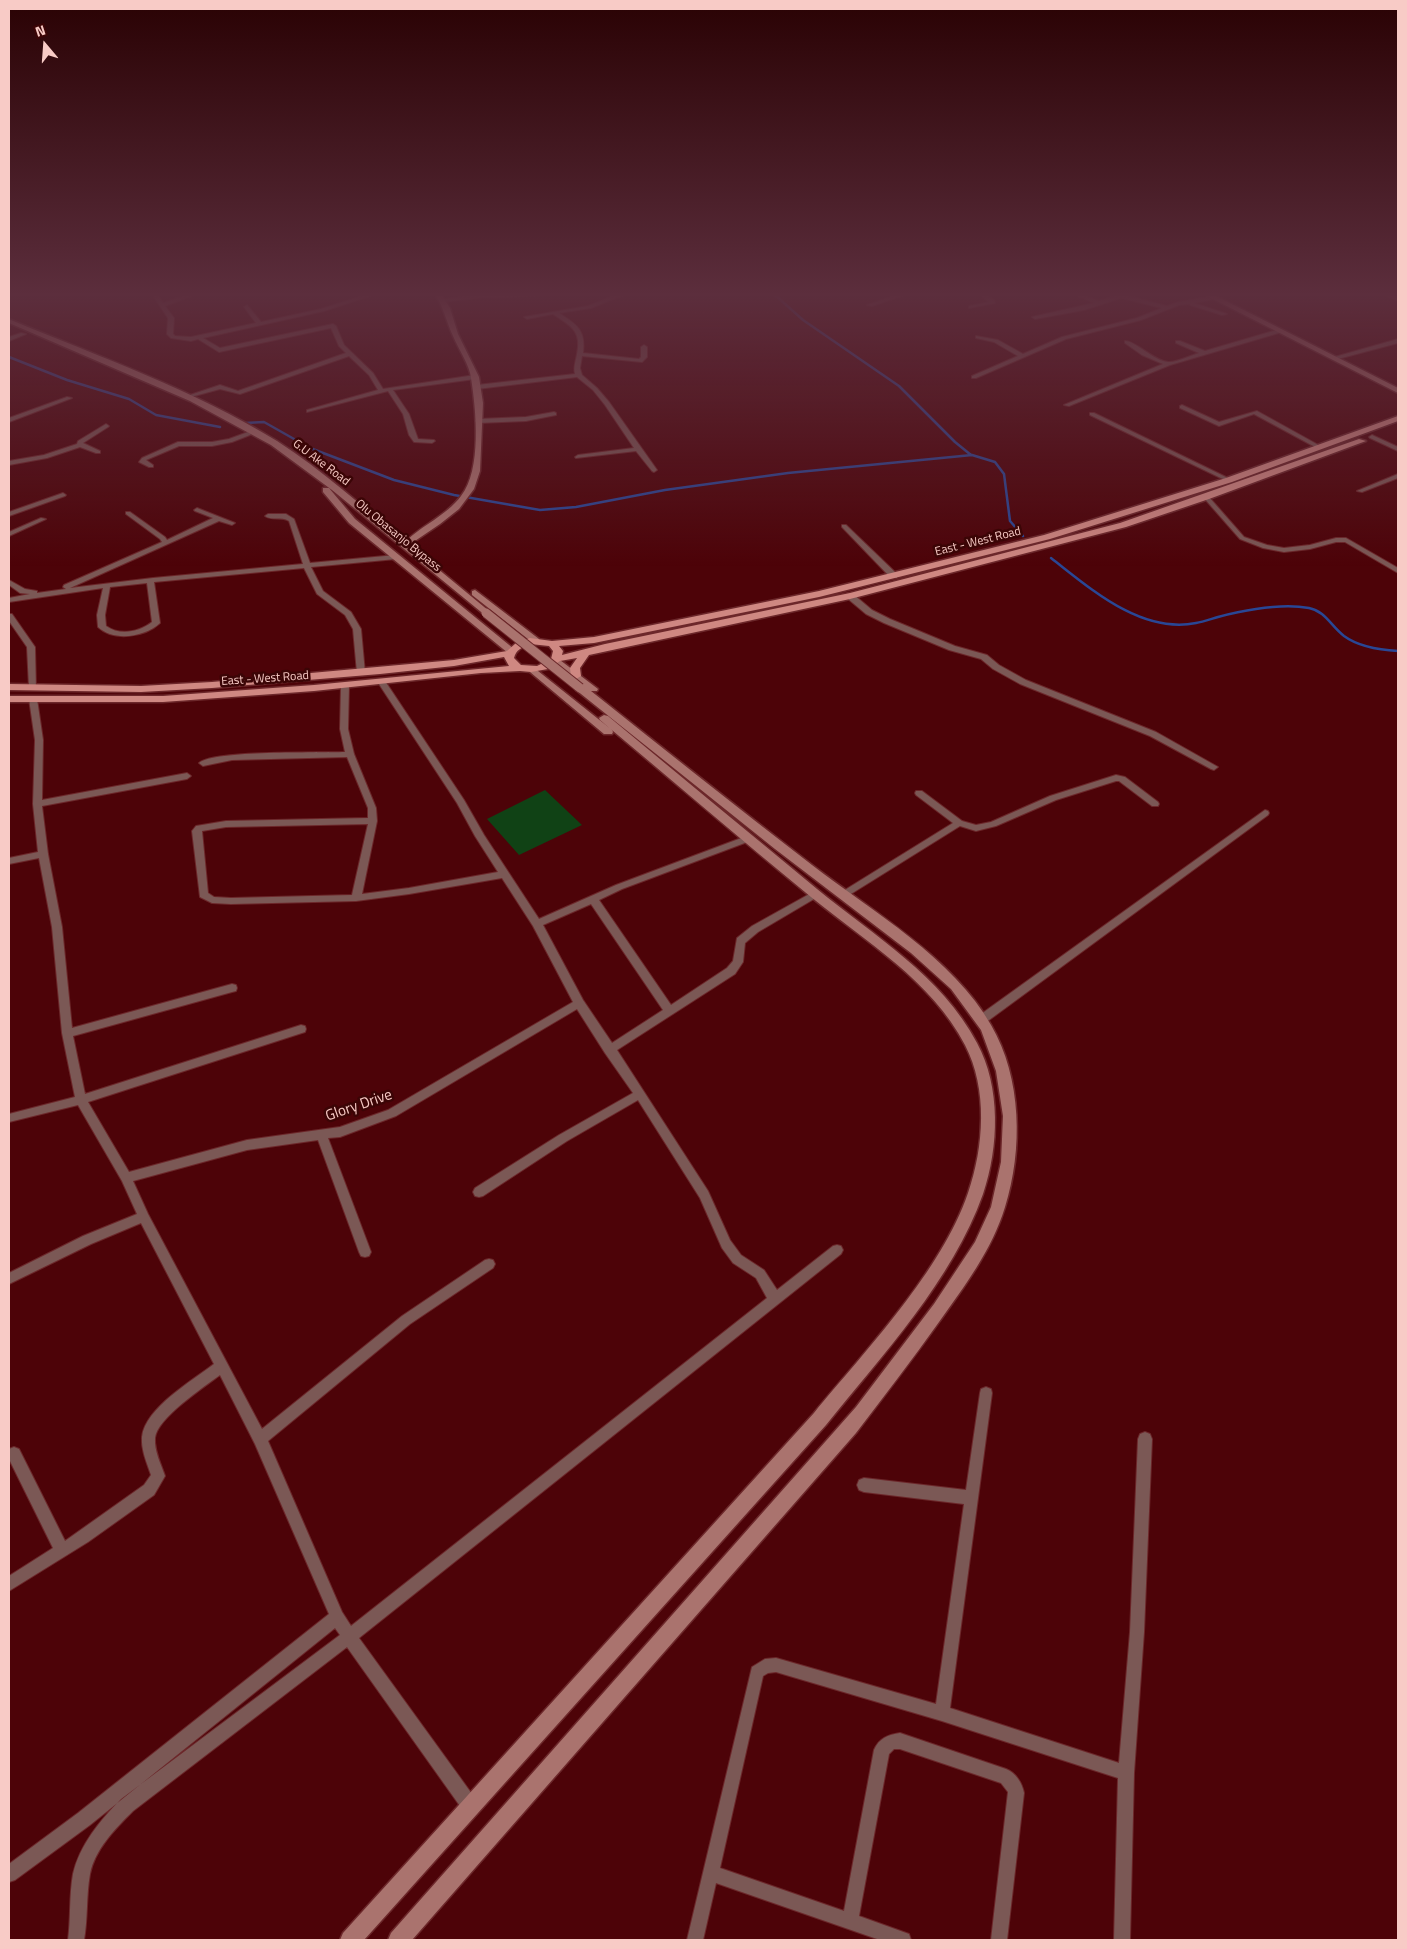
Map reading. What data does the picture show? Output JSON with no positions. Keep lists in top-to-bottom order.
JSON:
{
  "streets": {
    "main road": ["G.U Ake Road", "Olu Obasanjo Bypass", "East - West Road"],
    "street": ["Glory Drive"]
  },
  "crossings": [
    ["G.U Ake Road", "Olu Obasanjo Bypass"]
  ],
  "north": "top"
}
